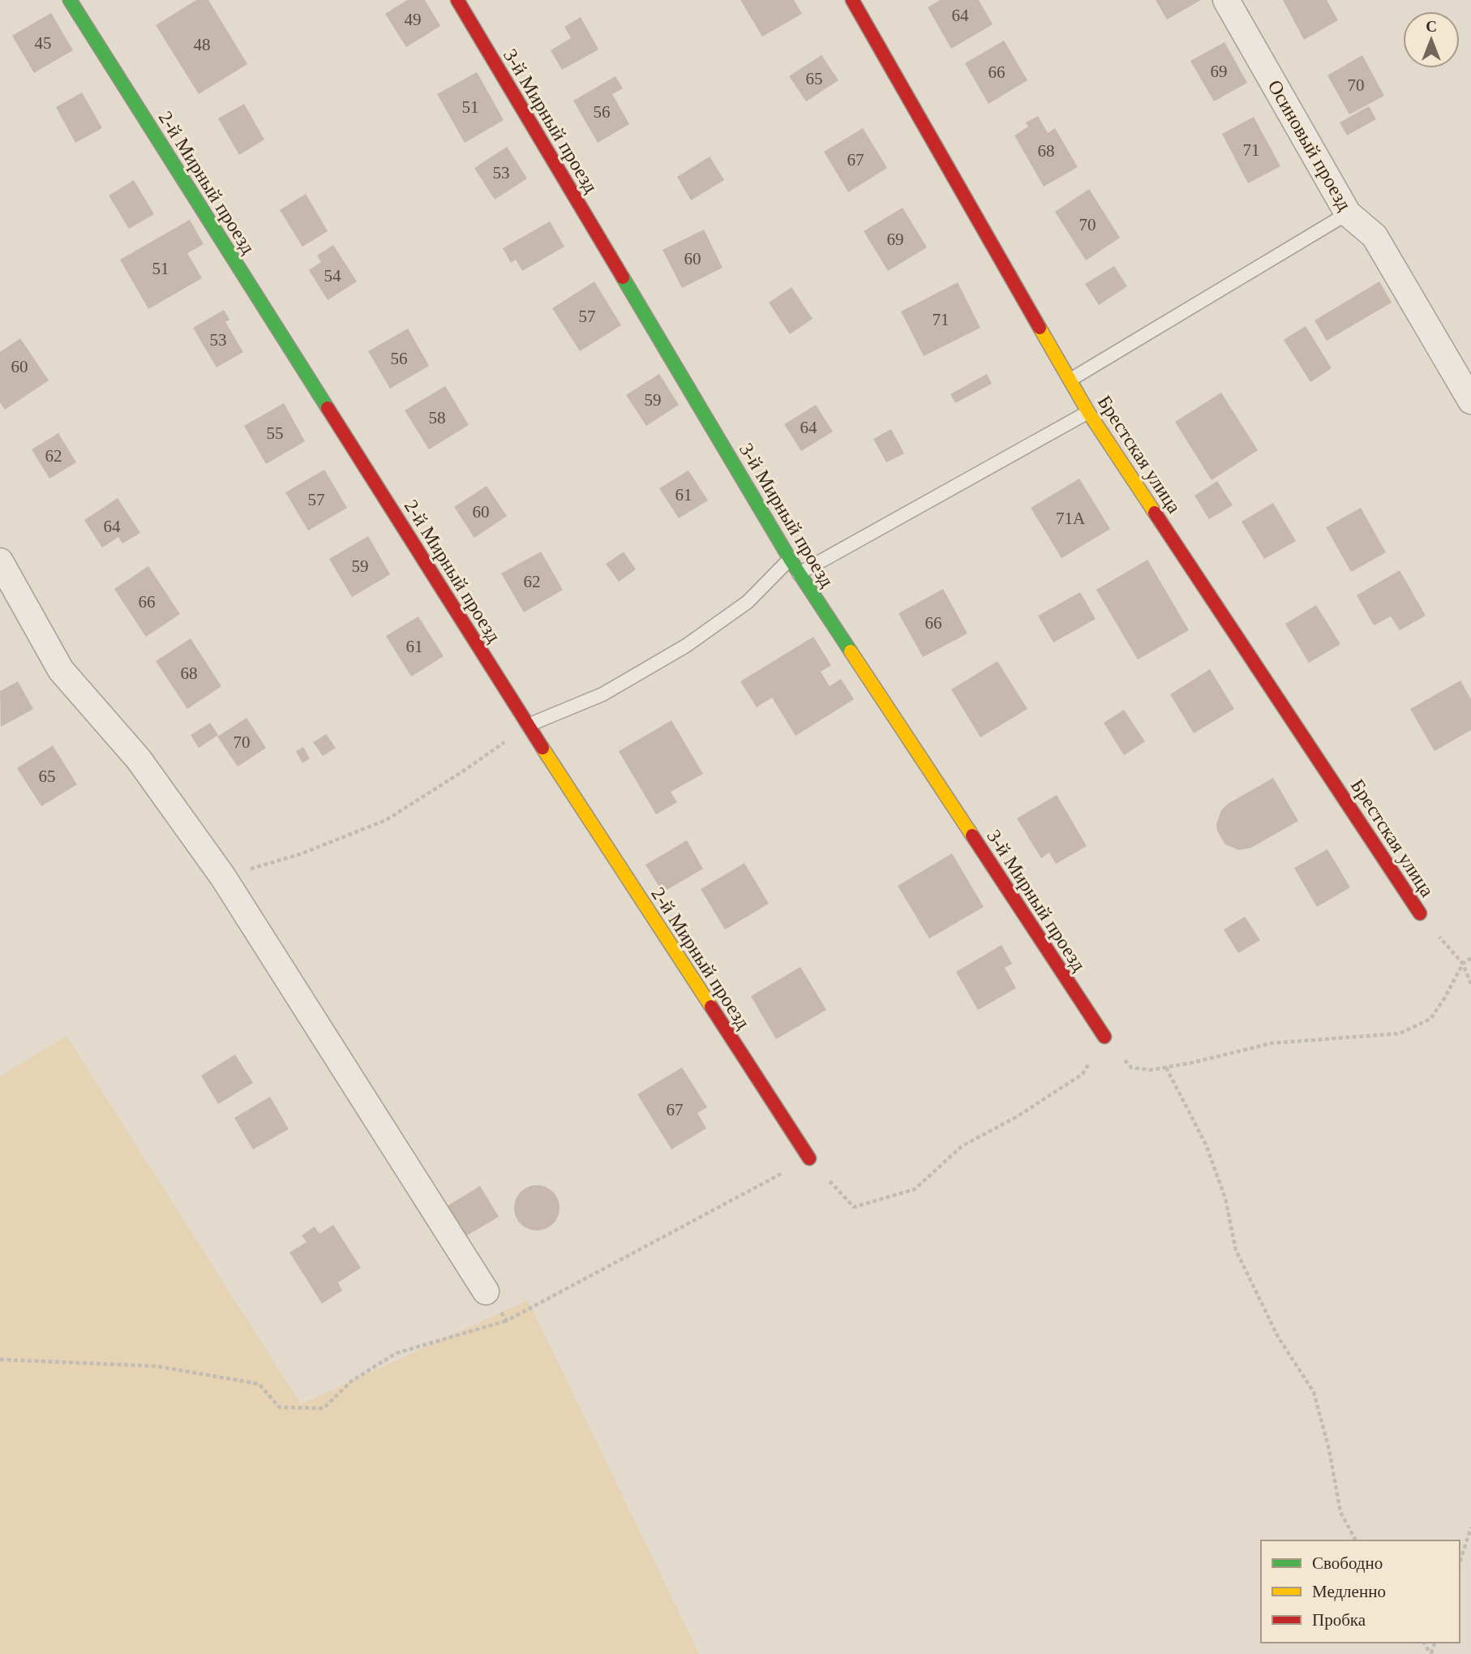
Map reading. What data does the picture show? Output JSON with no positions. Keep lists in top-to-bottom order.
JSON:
{
  "streets": {
    "street": [
      "3-й Мирный проезд",
      "Осиновый проезд",
      "2-й Мирный проезд",
      "Брестская улица"
    ]
  },
  "house_numbers": [
    "64",
    "49",
    "45",
    "48",
    "69",
    "66",
    "65",
    "70",
    "51",
    "56",
    "71",
    "68",
    "67",
    "53",
    "70",
    "69",
    "60",
    "51",
    "54",
    "57",
    "71",
    "53",
    "56",
    "60",
    "59",
    "58",
    "64",
    "55",
    "62",
    "61",
    "57",
    "60",
    "71А",
    "64",
    "59",
    "62",
    "66",
    "66",
    "61",
    "68",
    "70",
    "65",
    "67"
  ],
  "legend": ["Свободно", "Медленно", "Пробка"],
  "north": "top"
}
